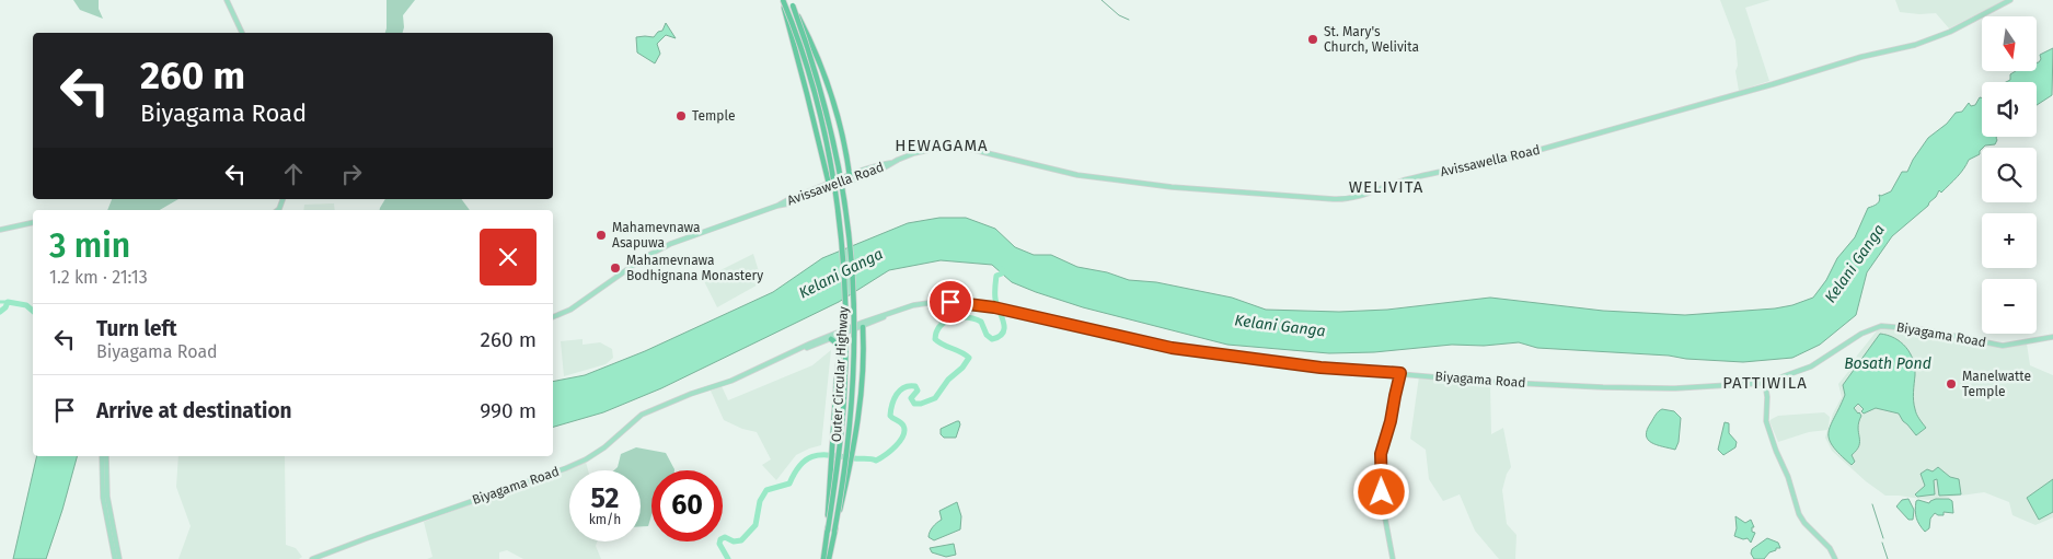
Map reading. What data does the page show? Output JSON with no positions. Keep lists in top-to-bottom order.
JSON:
{
  "streets": {
    "highway": ["Outer Circular Highway"],
    "main road": ["Avissawella Road", "Biyagama Road"]
  },
  "districts": ["HEWAGAMA", "WELIVITA", "PATTIWILA"],
  "water": ["Kelani Ganga", "Bosath Pond"],
  "places": [
    "St. Mary's Church, Welivita",
    "Temple",
    "Mahamevnawa Asapuwa",
    "Mahamevnawa Bodhignana Monastery",
    "Manelwatte Temple"
  ],
  "north": "bottom",
  "page": {
    "map_buttons": ["+", "−"],
    "turn": ["260 m", "Biyagama Road"],
    "heading": ["3 min", "1.2 km · 21:13"],
    "list": [
      {
        "name": "Turn left",
        "note": "Biyagama Road",
        "value": "260 m"
      },
      {
        "name": "Arrive at destination",
        "value": "990 m"
      }
    ],
    "speed": "52 km/h",
    "limit": "60"
  }
}
